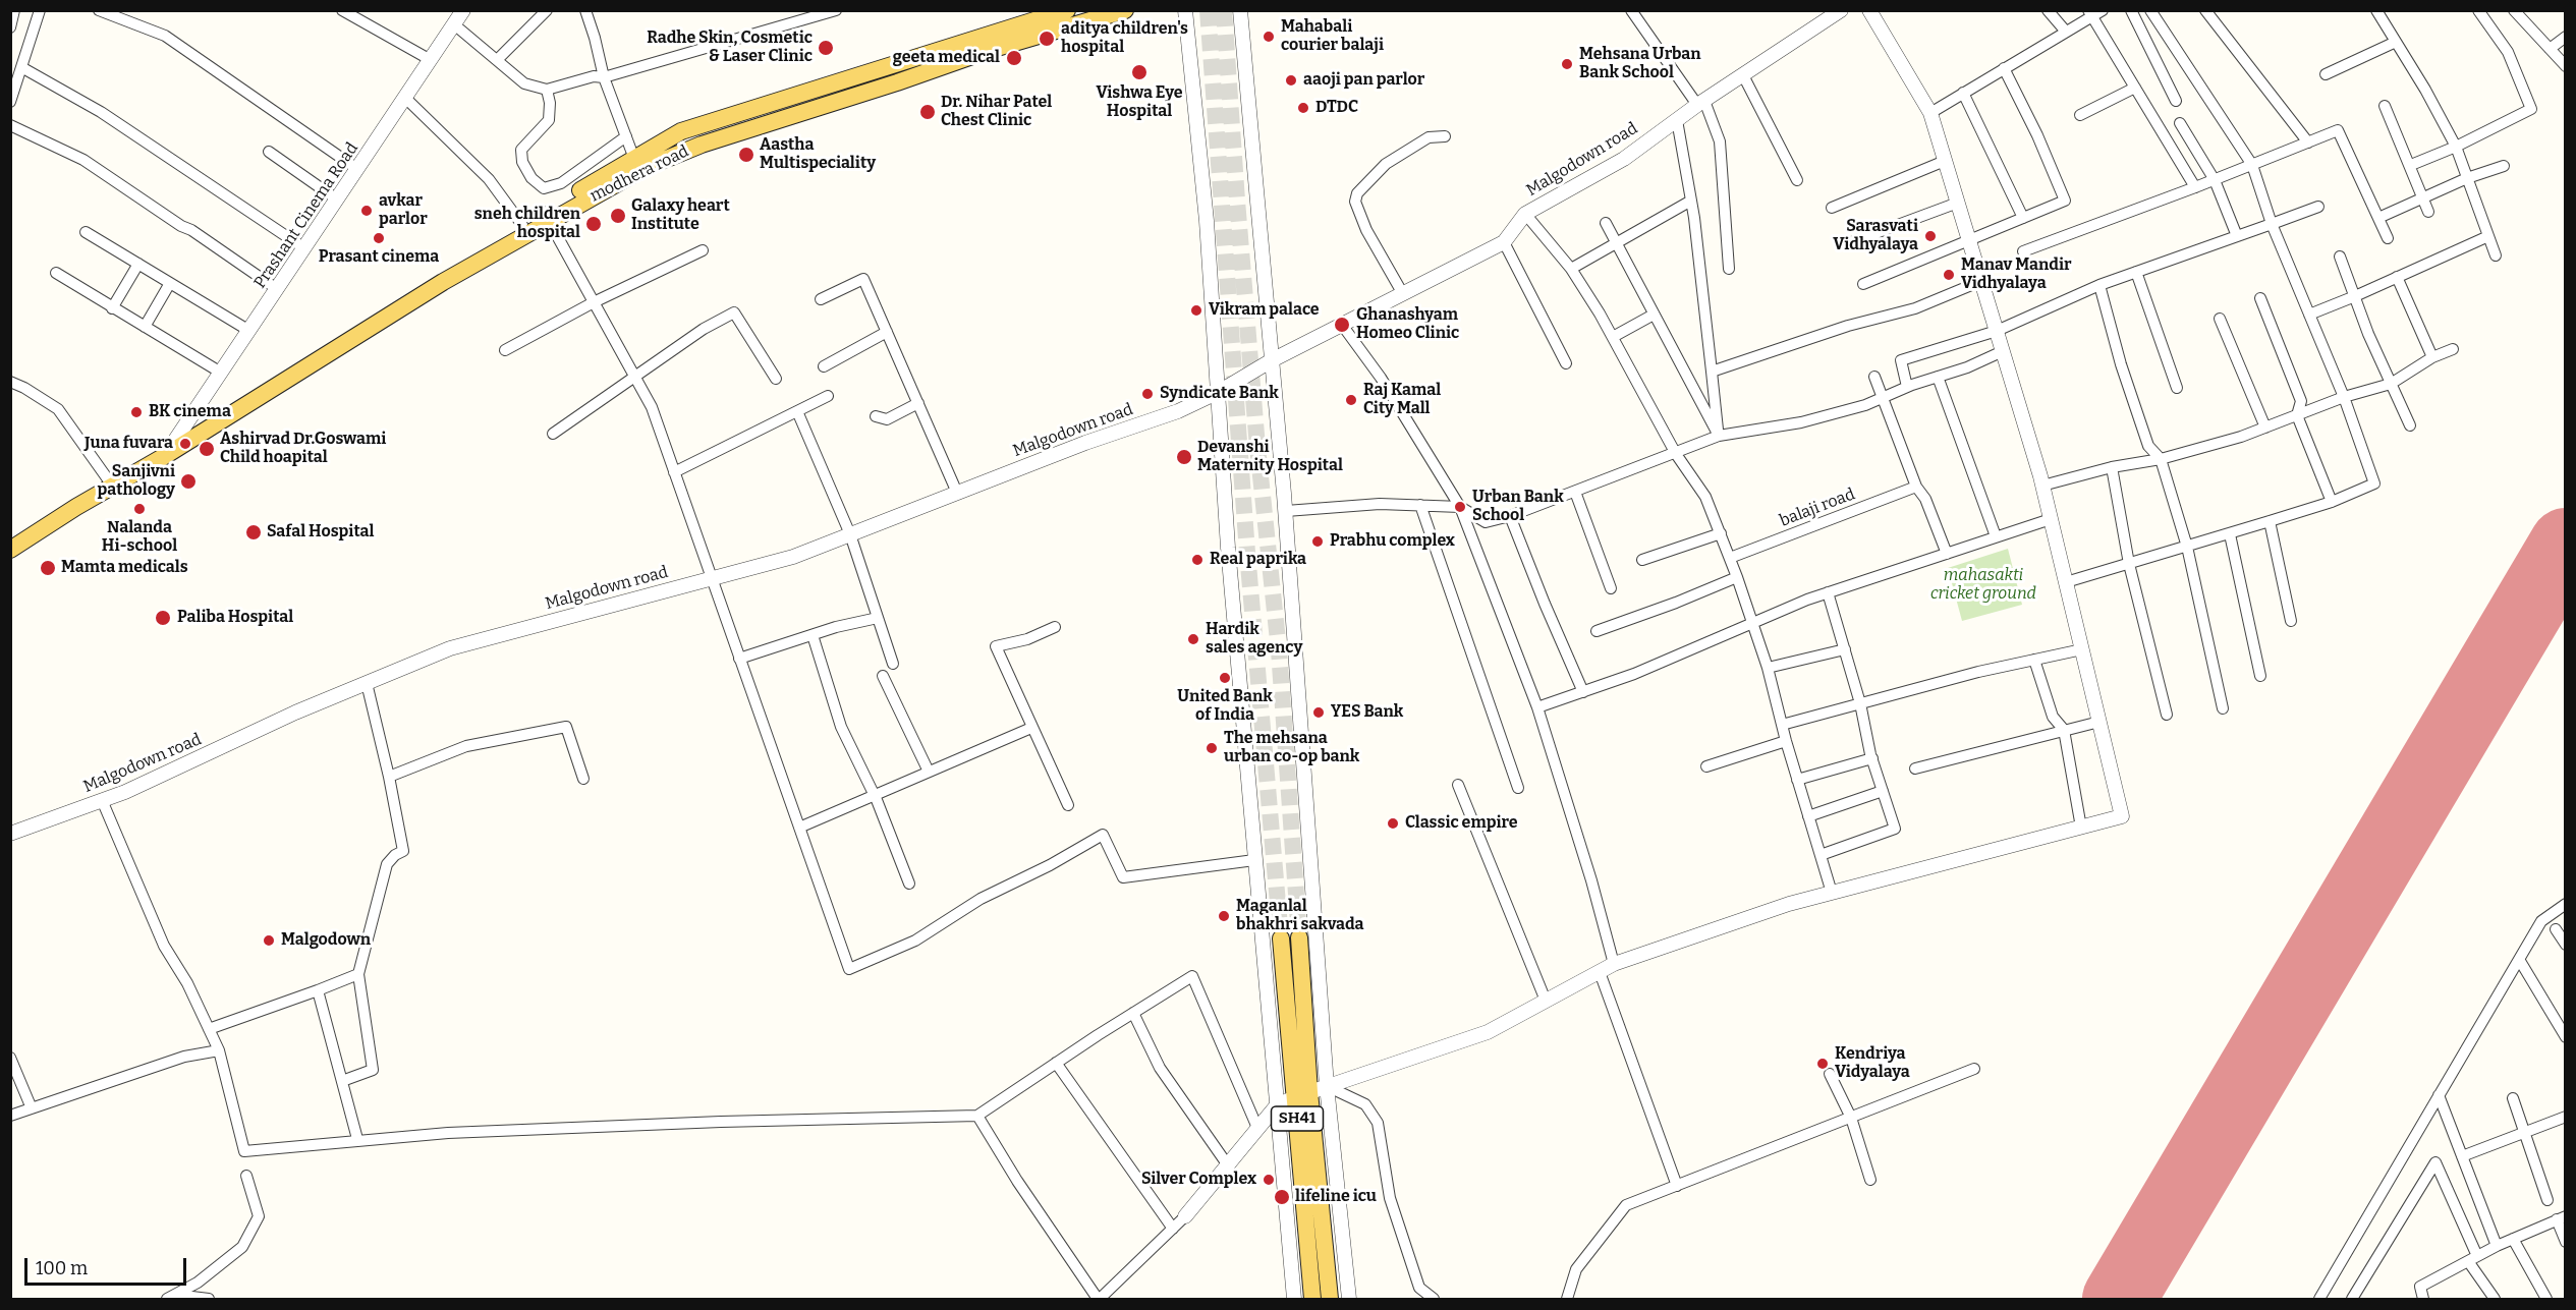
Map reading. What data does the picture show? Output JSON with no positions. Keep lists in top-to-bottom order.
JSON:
{
  "streets": {
    "main road": ["modhera road", "SH41"],
    "street": ["Malgodown road", "Prashant Cinema Road", "balaji road"]
  },
  "parks": ["mahasakti cricket ground"],
  "places": [
    "Mahabali courier balaji",
    "aditya children's hospital",
    "Radhe Skin, Cosmetic & Laser Clinic",
    "geeta medical",
    "Mehsana Urban Bank School",
    "Vishwa Eye Hospital",
    "aaoji pan parlor",
    "DTDC",
    "Dr. Nihar Patel Chest Clinic",
    "Aastha Multispeciality",
    "avkar parlor",
    "Galaxy heart Institute",
    "sneh children hospital",
    "Sarasvati Vidhyalaya",
    "Prasant cinema",
    "Manav Mandir Vidhyalaya",
    "Vikram palace",
    "Ghanashyam Homeo Clinic",
    "Syndicate Bank",
    "Raj Kamal City Mall",
    "BK cinema",
    "Juna fuvara",
    "Ashirvad Dr.Goswami Child hoapital",
    "Devanshi Maternity Hospital",
    "Sanjivni pathology",
    "Urban Bank School",
    "Nalanda Hi-school",
    "Safal Hospital",
    "Prabhu complex",
    "Real paprika",
    "Mamta medicals",
    "Paliba Hospital",
    "Hardik sales agency",
    "United Bank of India",
    "YES Bank",
    "The mehsana urban co-op bank",
    "Classic empire",
    "Maganlal bhakhri sakvada",
    "Malgodown",
    "Kendriya Vidyalaya",
    "Silver Complex",
    "lifeline icu"
  ],
  "scale_bar": "100 m"
}
